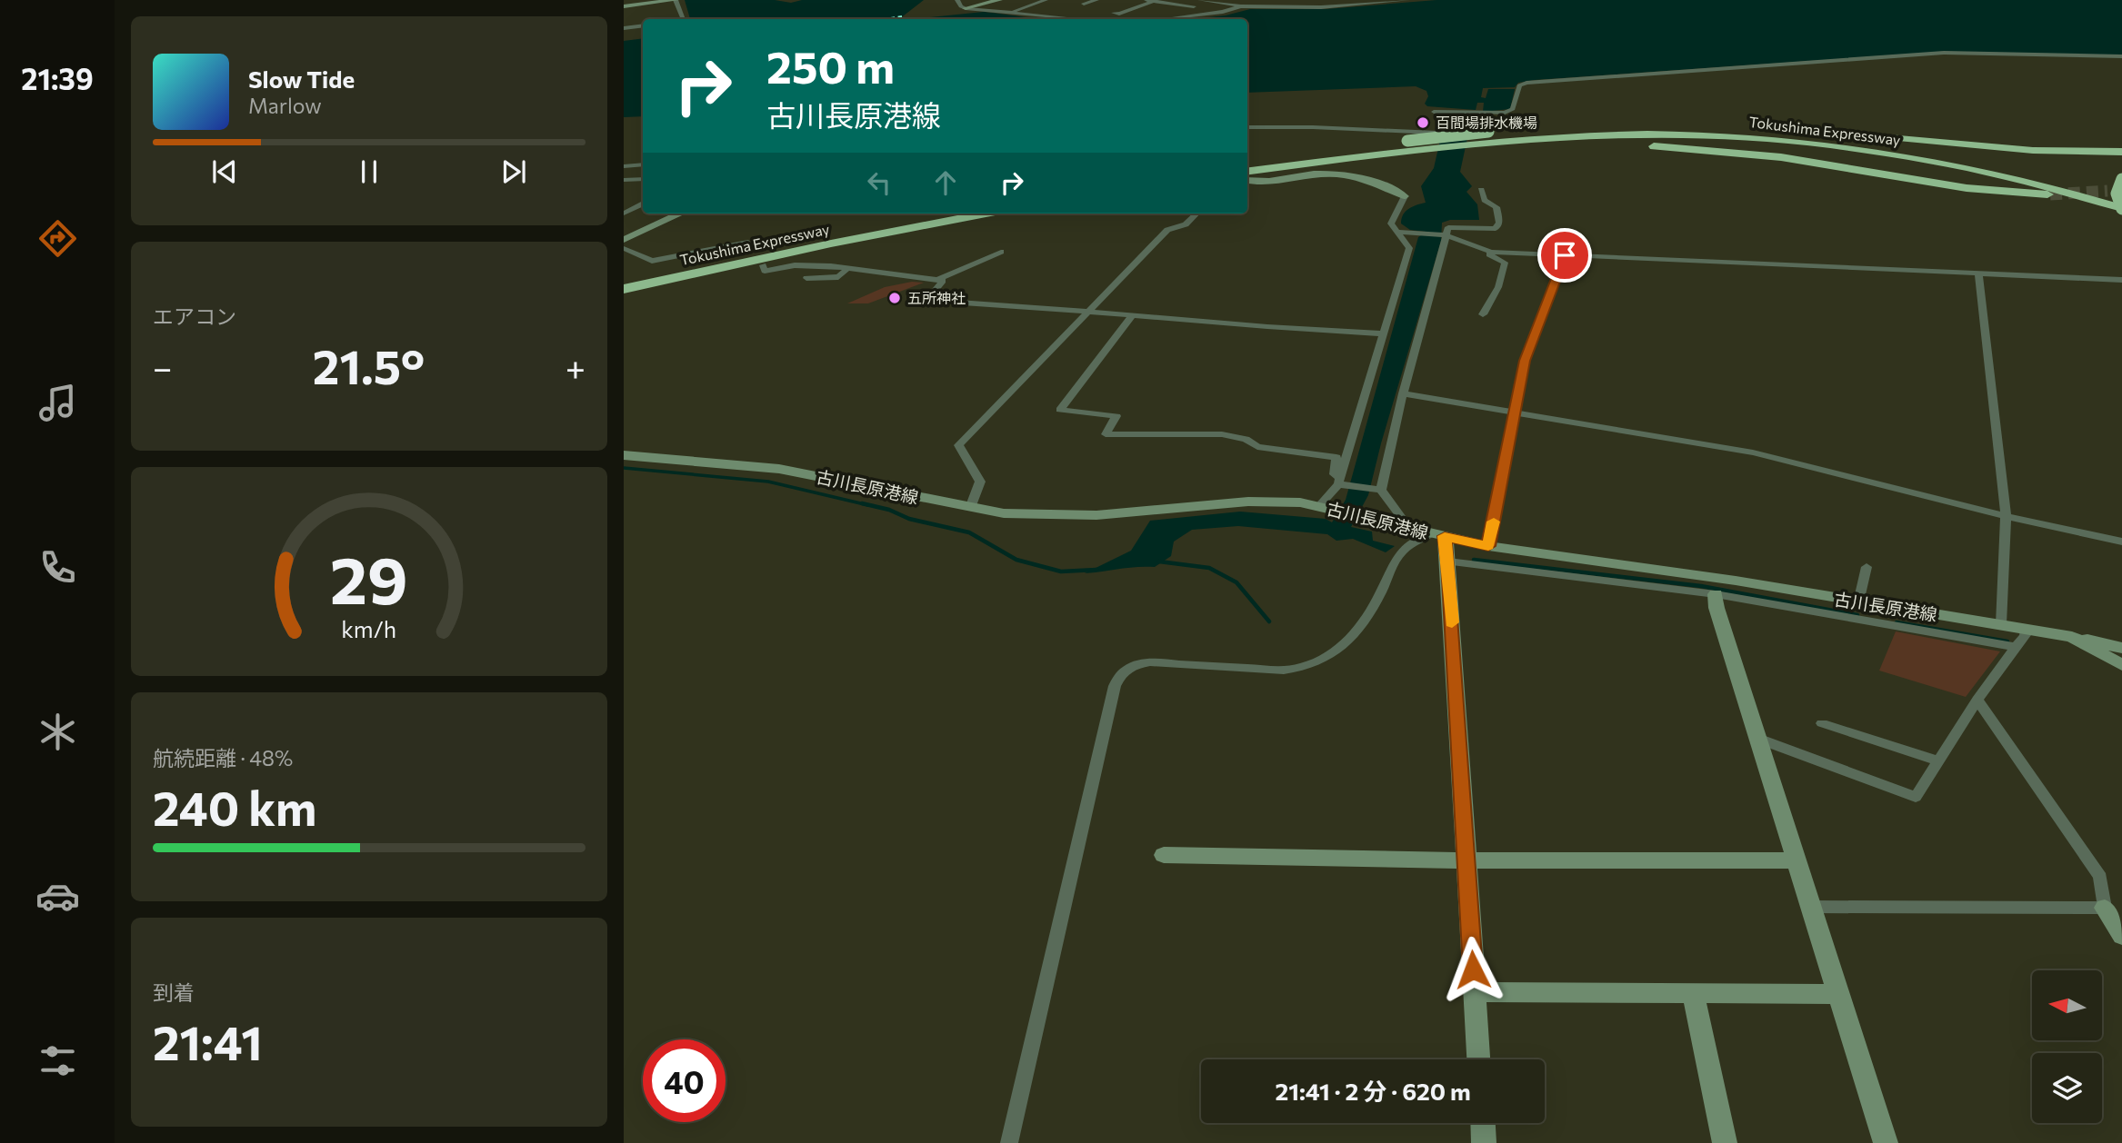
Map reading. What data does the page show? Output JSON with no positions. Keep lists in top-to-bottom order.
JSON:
{
  "streets": {
    "highway": ["Tokushima Expressway"],
    "street": ["古川長原港線"]
  },
  "places": ["百間場排水機場", "五所神社"],
  "north": "left",
  "page": {
    "tabs": "21:39",
    "turn": ["250 m", "古川長原港線"],
    "song": ["Slow Tide", "Marlow"],
    "tile": [
      "エアコン",
      ["航続距離 · 48%", "240 km"],
      ["到着", "21:41"]
    ],
    "heat": ["−", "21.5°", "+"],
    "limit": "40",
    "trip": "21:41 · 2 分 · 620 m",
    "gauge": ["29", "km/h"]
  }
}
